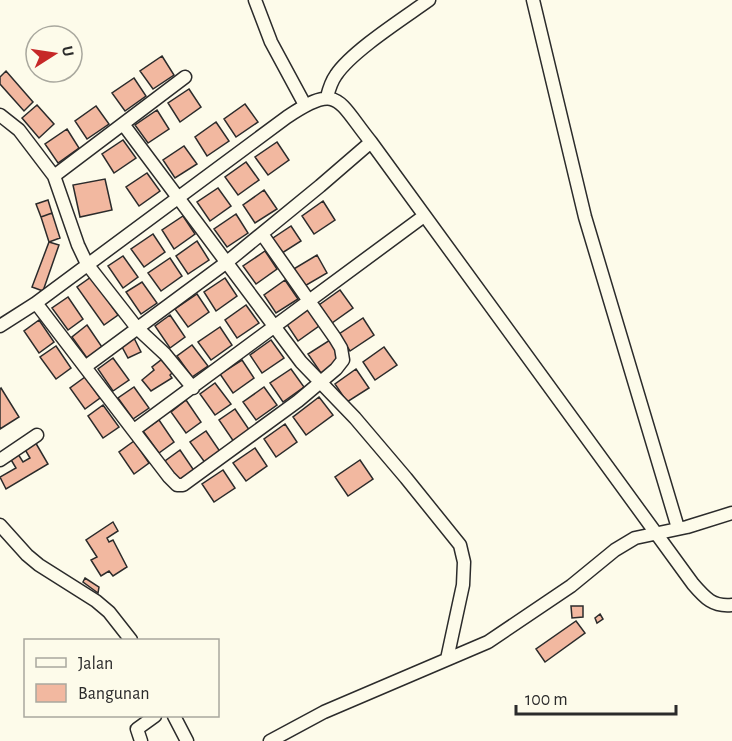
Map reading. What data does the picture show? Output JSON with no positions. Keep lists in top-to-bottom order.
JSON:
{
  "legend": ["Jalan", "Bangunan"],
  "scale_bar": "100 m",
  "north": "right"
}
